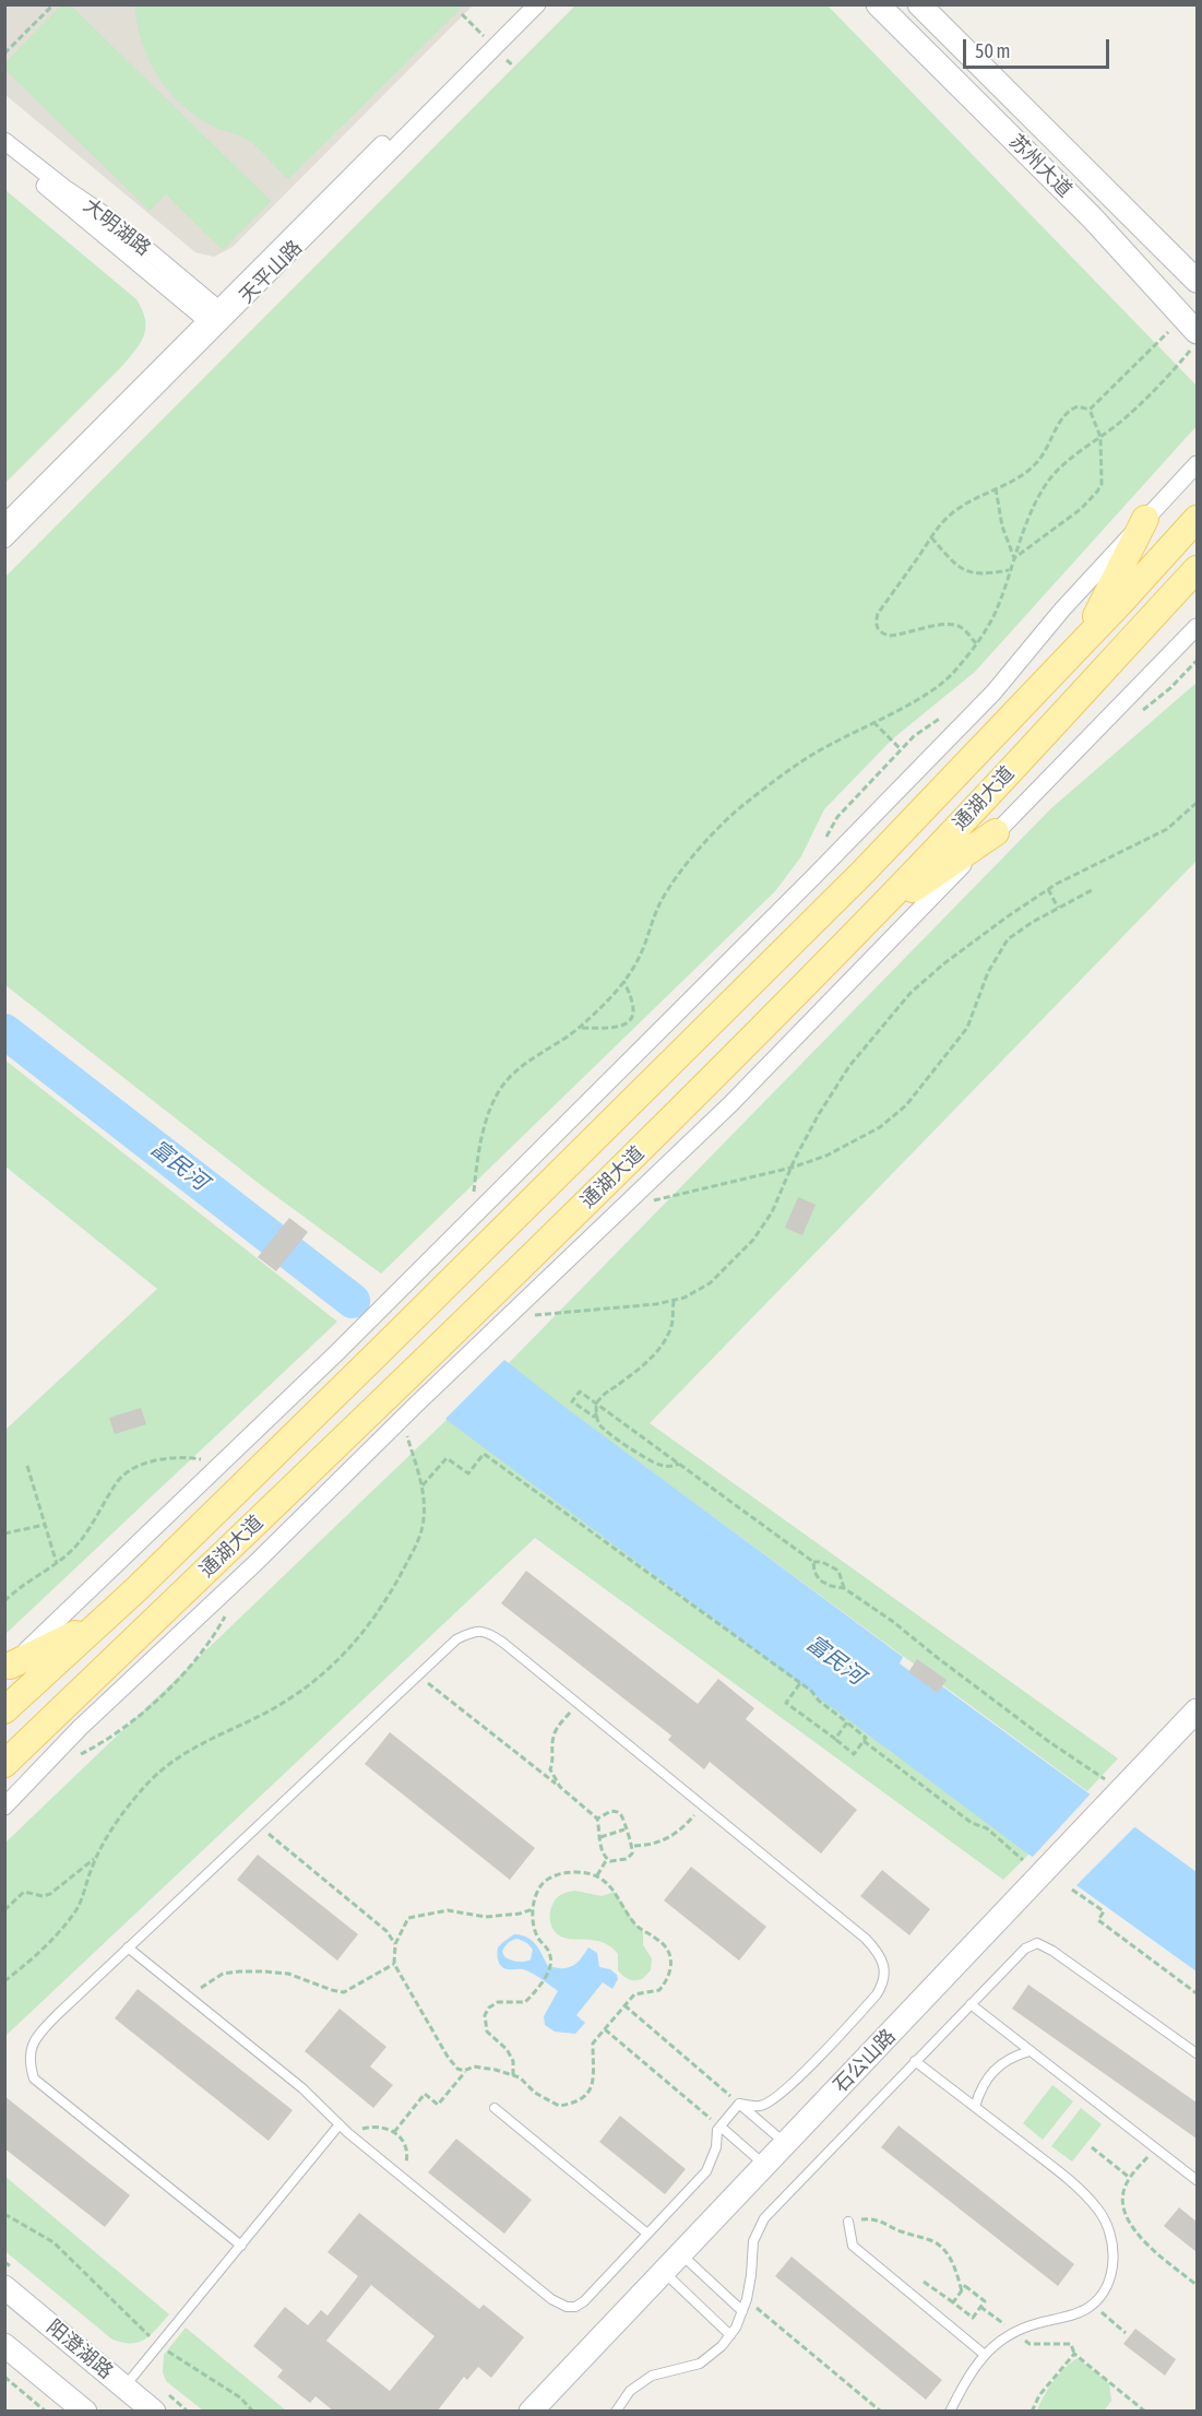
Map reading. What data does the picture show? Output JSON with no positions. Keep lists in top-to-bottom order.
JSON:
{
  "streets": {
    "main road": ["通湖大道"],
    "street": [
      "苏州大道",
      "大明湖路",
      "天平山路",
      "石公山路",
      "阳澄湖路"
    ]
  },
  "crossings": [
    ["大明湖路", "天平山路"]
  ],
  "water": ["富民河"],
  "scale_bar": "50 m"
}
